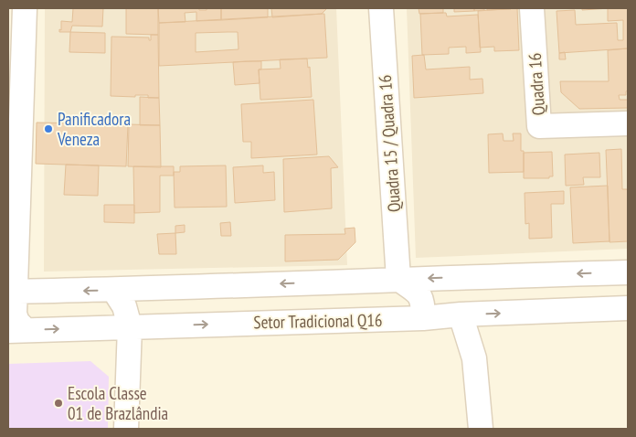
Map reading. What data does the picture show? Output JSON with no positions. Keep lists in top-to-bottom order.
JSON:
{
  "streets": {
    "street": ["Quadra 16", "Quadra 15 / Quadra 16", "Setor Tradicional Q16"]
  },
  "places": ["Panificadora Veneza", "Escola Classe 01 de Brazlândia"]
}
